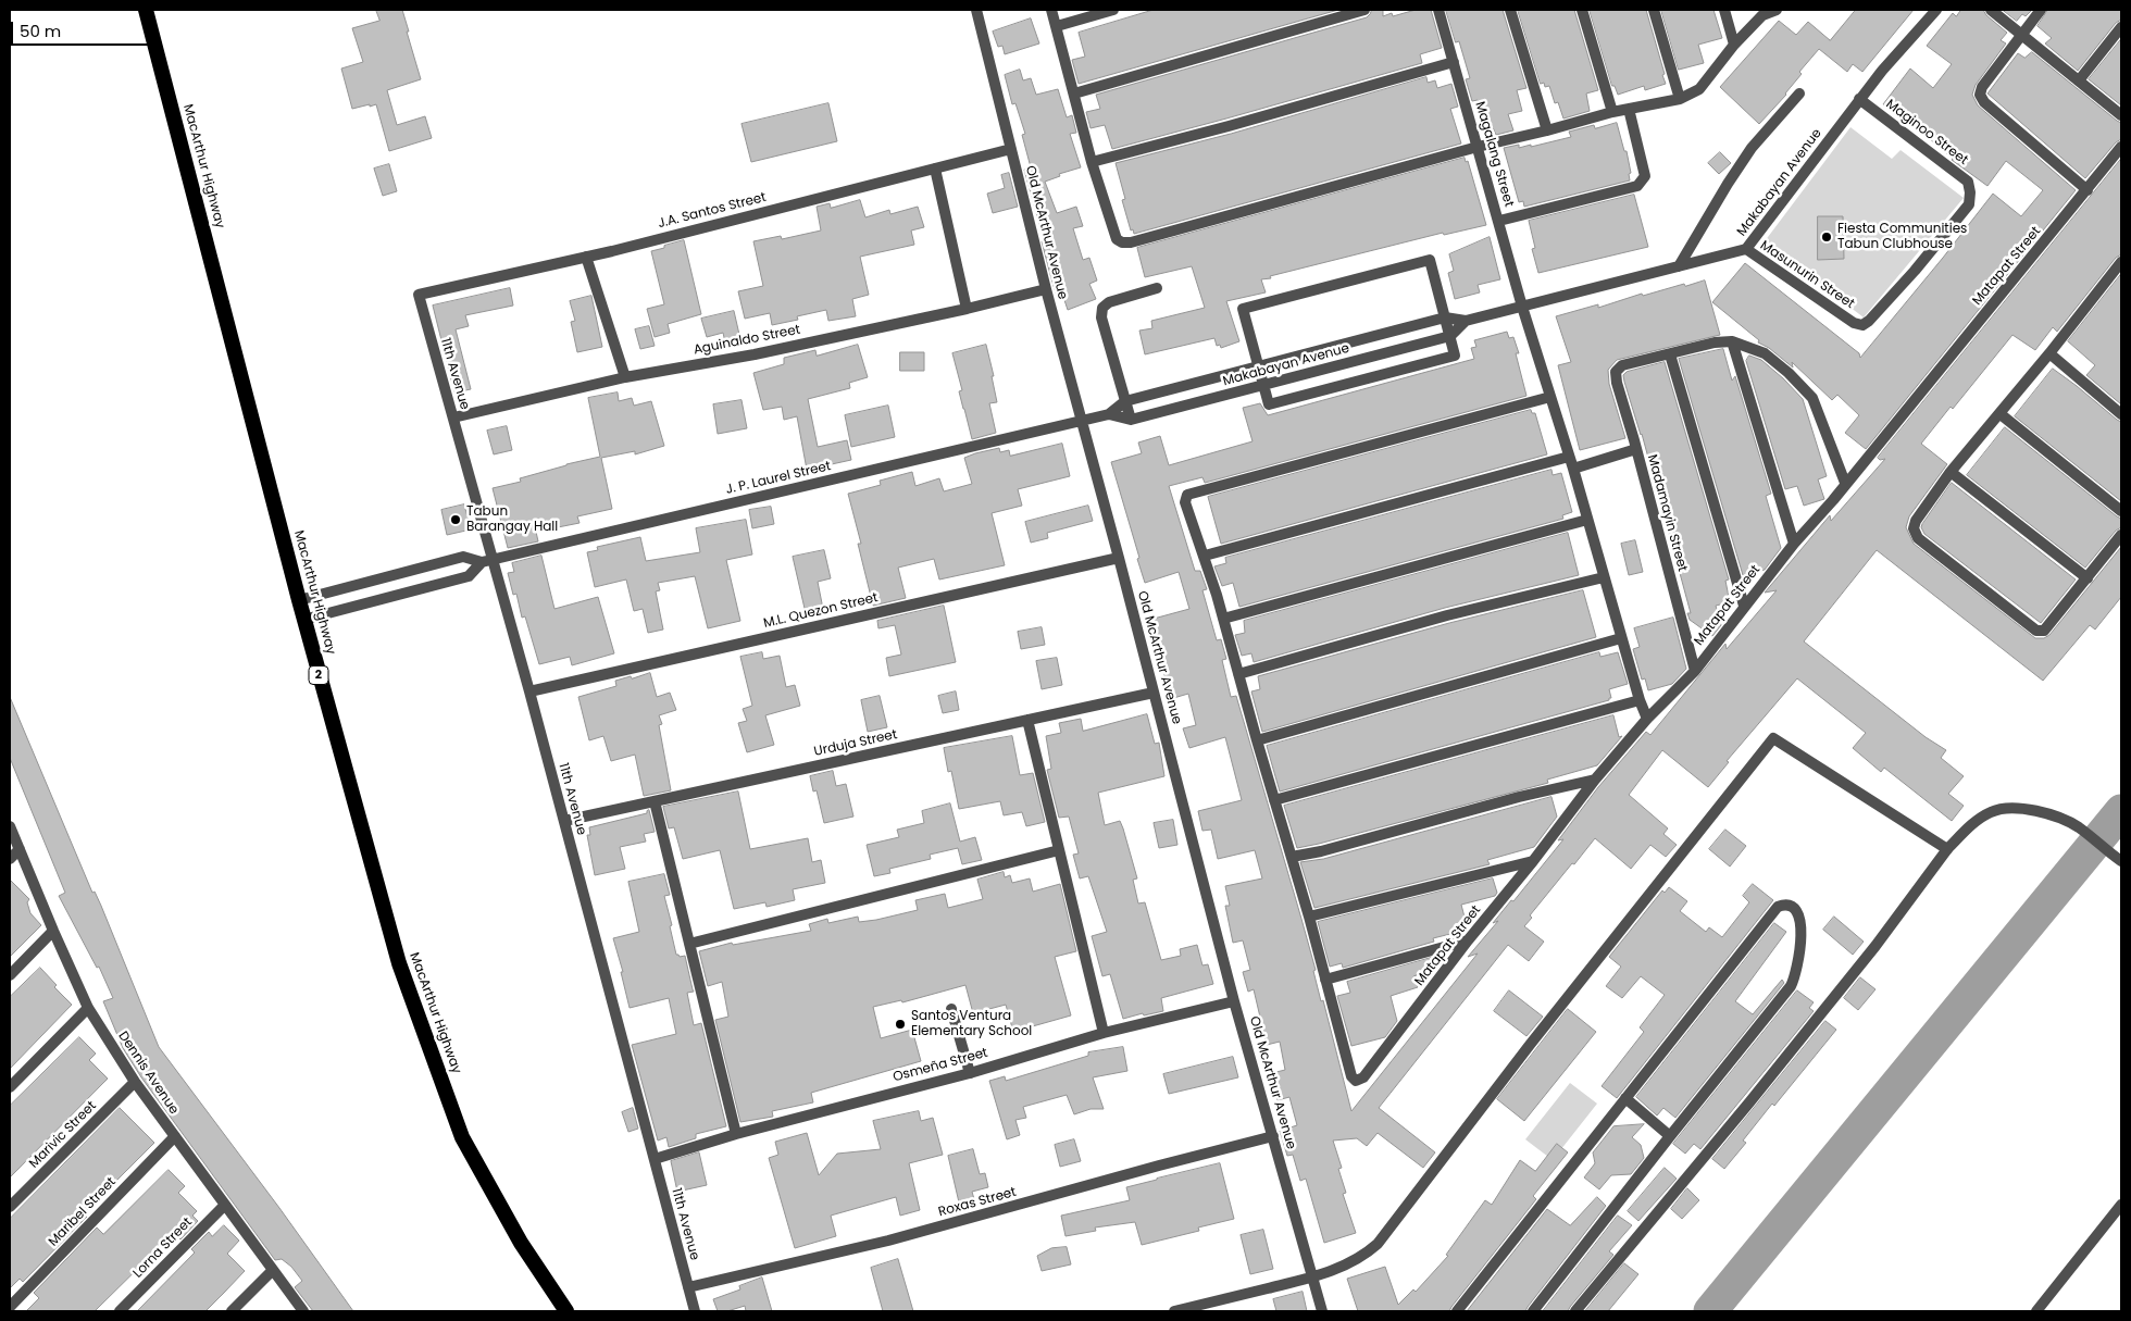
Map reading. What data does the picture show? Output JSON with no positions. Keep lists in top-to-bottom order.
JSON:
{
  "streets": {
    "highway": ["MacArthur Highway", "2"],
    "street": [
      "Maginoo Street",
      "Magalang Street",
      "Makabayan Avenue",
      "J.A. Santos Street",
      "Old McArthur Avenue",
      "Matapat Street",
      "Masunurin Street",
      "Aguinaldo Street",
      "11th Avenue",
      "J. P. Laurel Street",
      "Madamayin Street",
      "M.L. Quezon Street",
      "Urduja Street",
      "Osmeña Street",
      "Dennis Avenue",
      "Marivic Street",
      "Roxas Street",
      "Maribel Street",
      "Lorna Street"
    ]
  },
  "crossings": [
    ["Maginoo Street", "Makabayan Avenue"],
    ["Maginoo Street", "Masunurin Street"],
    ["Magalang Street", "Makabayan Avenue"],
    ["Magalang Street", "Matapat Street"],
    ["MacArthur Highway", "J. P. Laurel Street"],
    ["Makabayan Avenue", "Old McArthur Avenue"],
    ["Makabayan Avenue", "Masunurin Street"],
    ["Makabayan Avenue", "J. P. Laurel Street"],
    ["J.A. Santos Street", "Old McArthur Avenue"],
    ["J.A. Santos Street", "11th Avenue"],
    ["Old McArthur Avenue", "Aguinaldo Street"],
    ["Old McArthur Avenue", "J. P. Laurel Street"],
    ["Old McArthur Avenue", "M.L. Quezon Street"],
    ["Old McArthur Avenue", "Urduja Street"],
    ["Old McArthur Avenue", "Osmeña Street"],
    ["Old McArthur Avenue", "Roxas Street"],
    ["Matapat Street", "Madamayin Street"],
    ["Aguinaldo Street", "11th Avenue"],
    ["11th Avenue", "J. P. Laurel Street"],
    ["11th Avenue", "M.L. Quezon Street"],
    ["11th Avenue", "Urduja Street"],
    ["11th Avenue", "Osmeña Street"],
    ["11th Avenue", "Roxas Street"],
    ["Dennis Avenue", "Marivic Street"],
    ["Dennis Avenue", "Maribel Street"],
    ["Dennis Avenue", "Lorna Street"]
  ],
  "places": ["Fiesta Communities Tabun Clubhouse", "Tabun Barangay Hall", "Santos Ventura Elementary School"],
  "scale_bar": "50 m"
}
